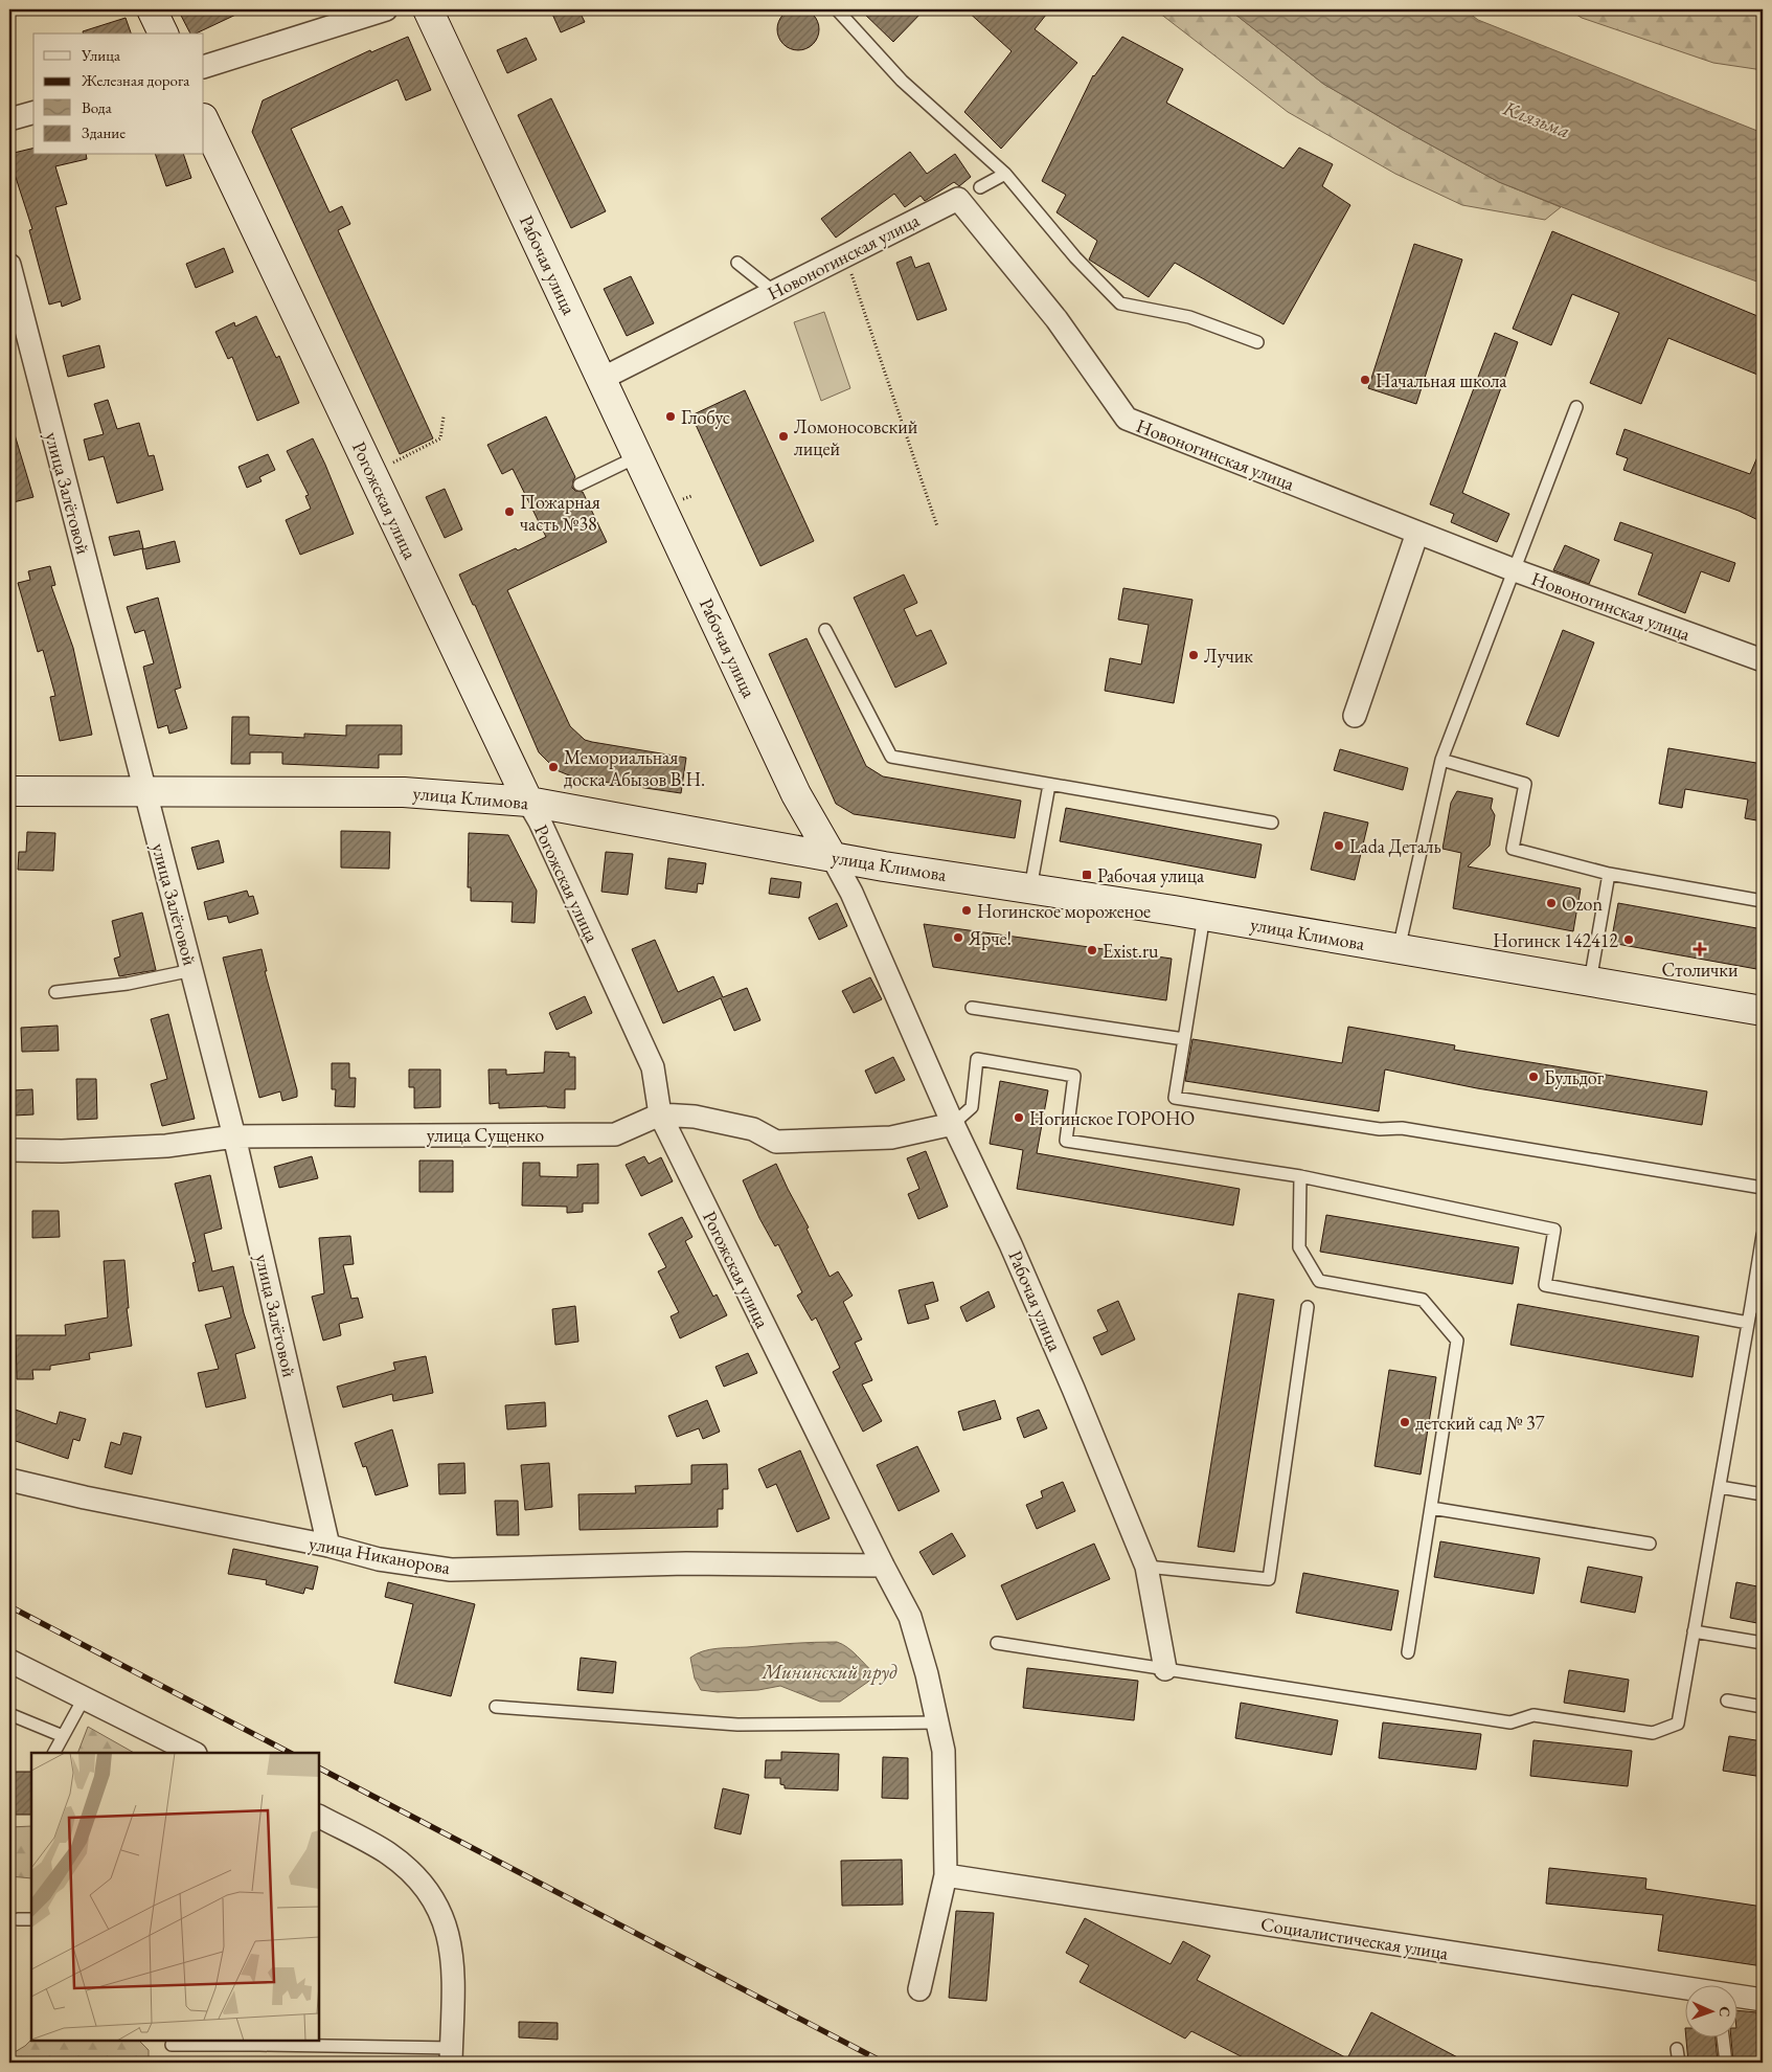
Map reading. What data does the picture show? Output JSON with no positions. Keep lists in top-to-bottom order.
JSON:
{
  "streets": {
    "main road": ["Рабочая улица", "Рогожская улица", "улица Климова"],
    "street": [
      "Новоногинская улица",
      "улица Залётовой",
      "улица Сущенко",
      "улица Никанорова",
      "Социалистическая улица"
    ]
  },
  "crossings": [
    ["Новоногинская улица", "Рабочая улица"],
    ["Рабочая улица", "улица Климова"],
    ["Рабочая улица", "улица Сущенко"],
    ["улица Залётовой", "улица Климова"],
    ["улица Залётовой", "улица Сущенко"],
    ["улица Залётовой", "улица Никанорова"],
    ["Рогожская улица", "улица Климова"],
    ["Рогожская улица", "улица Сущенко"],
    ["Рогожская улица", "улица Никанорова"],
    ["Рогожская улица", "Социалистическая улица"]
  ],
  "water": ["Клязьма", "Мининский пруд"],
  "places": {
    "other": [
      "Начальная школа",
      "Глобус",
      "Ломоносовский лицей",
      "Пожарная часть №38",
      "Лучик",
      "Мемориальная доска Абызов В.Н.",
      "Lada Деталь",
      "Ozon",
      "Ногинское мороженое",
      "Ярче!",
      "Ногинск 142412",
      "Exist.ru",
      "Бульдог",
      "Ногинское ГОРОНО",
      "детский сад № 37"
    ],
    "transit": ["Рабочая улица"],
    "health": ["Столички"]
  },
  "legend": [
    "Улица",
    "Железная дорога",
    "Вода",
    "Здание"
  ],
  "north": "right"
}
